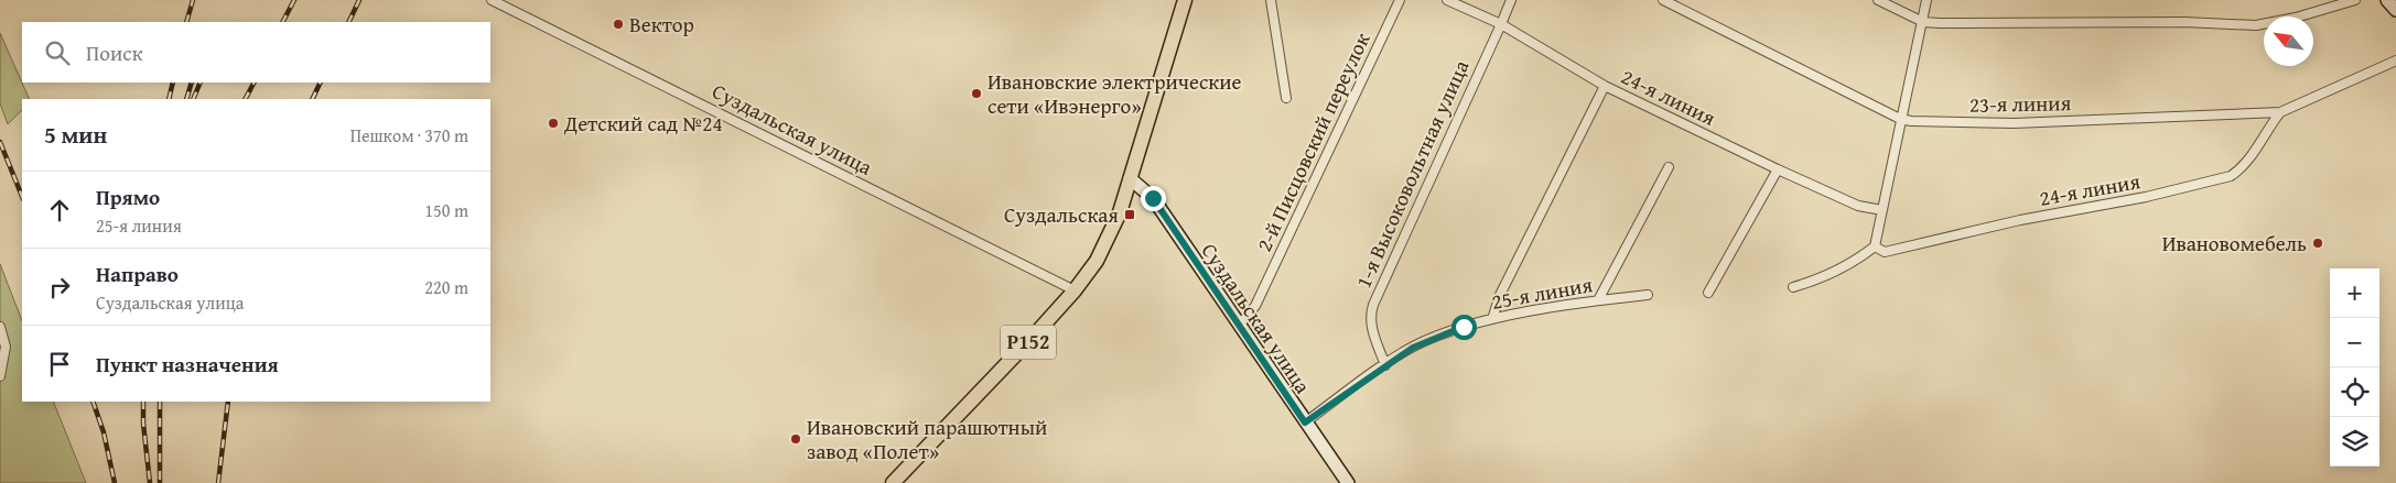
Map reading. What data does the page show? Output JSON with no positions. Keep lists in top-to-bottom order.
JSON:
{
  "streets": {
    "main road": ["Суздальская улица", "Р152"],
    "street": [
      "24-я линия",
      "23-я линия",
      "2-й Писцовский переулок",
      "1-я Высоковольтная улица",
      "25-я линия"
    ]
  },
  "crossings": [
    ["24-я линия", "23-я линия"],
    ["24-я линия", "1-я Высоковольтная улица"],
    ["Суздальская улица", "2-й Писцовский переулок"],
    ["Суздальская улица", "25-я линия"],
    ["Суздальская улица", "Р152"],
    ["1-я Высоковольтная улица", "25-я линия"]
  ],
  "places": {
    "other": [
      "Вектор",
      "Ивановские электрические сети «Ивэнерго»",
      "Детский сад №24",
      "Ивановомебель",
      "Ивановский парашютный завод «Полет»"
    ],
    "transit": ["Суздальская"]
  },
  "north": "top left",
  "page": {
    "search": "Поиск",
    "heading": ["5 мин", "Пешком · 370 m"],
    "list": [
      ["Прямо", "25-я линия", "150 m"],
      ["Направо", "Суздальская улица", "220 m"],
      "Пункт назначения"
    ],
    "map_buttons": ["+", "−"]
  }
}
